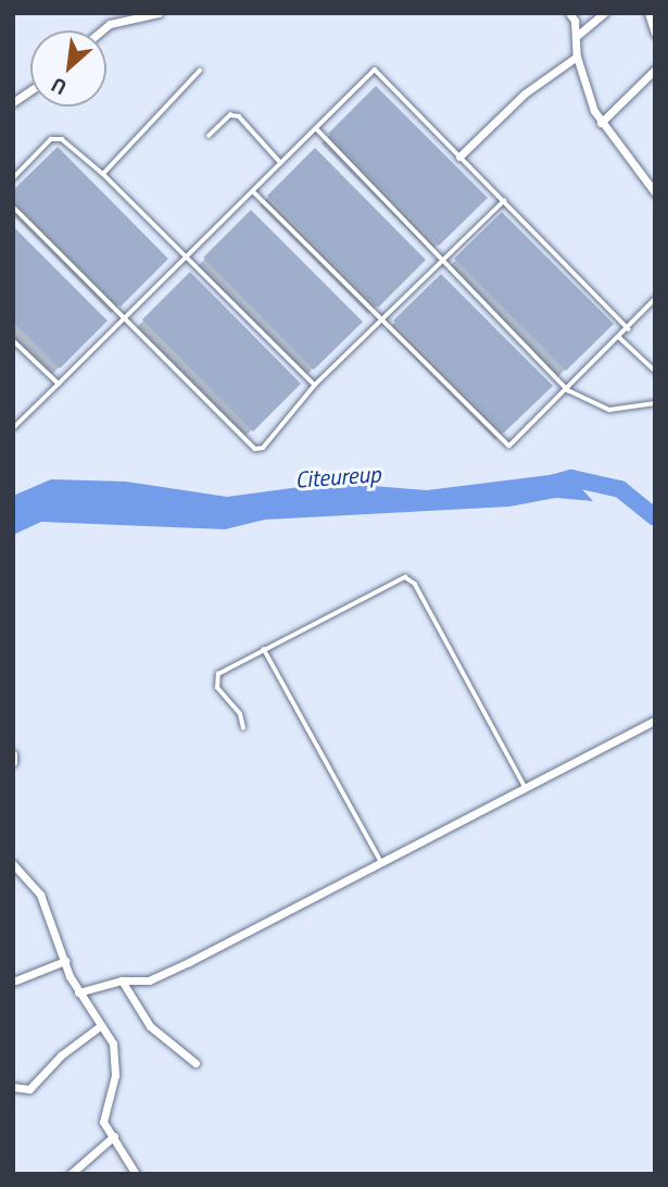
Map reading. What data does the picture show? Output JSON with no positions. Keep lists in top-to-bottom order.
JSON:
{
  "water": ["Citeureup"],
  "north": "bottom left"
}
